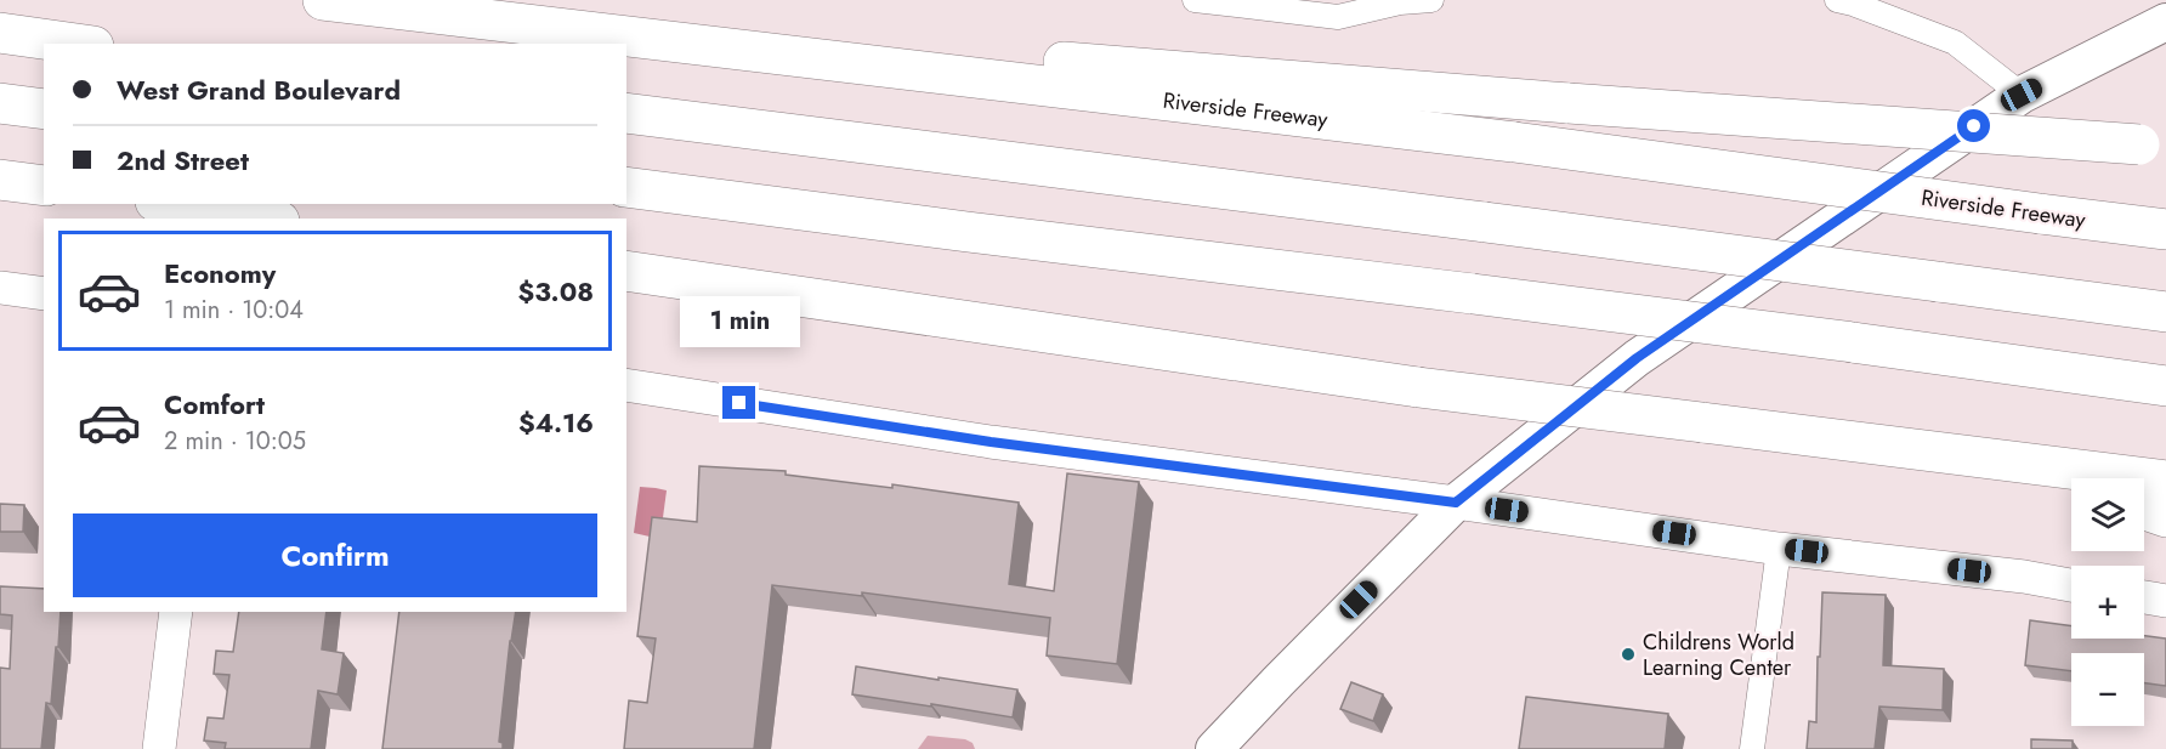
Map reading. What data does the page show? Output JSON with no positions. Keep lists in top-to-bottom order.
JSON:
{
  "streets": {
    "highway": ["Riverside Freeway"]
  },
  "places": ["Childrens World Learning Center"],
  "page": {
    "banner": ["West Grand Boulevard", "2nd Street"],
    "list": [
      {
        "name": "Economy",
        "note": "1 min · 10:04",
        "value": "$3.08"
      },
      {
        "name": "Comfort",
        "note": "2 min · 10:05",
        "value": "$4.16"
      }
    ],
    "bubble": "1 min",
    "map_buttons": ["+", "−"],
    "buttons": "Confirm"
  }
}
